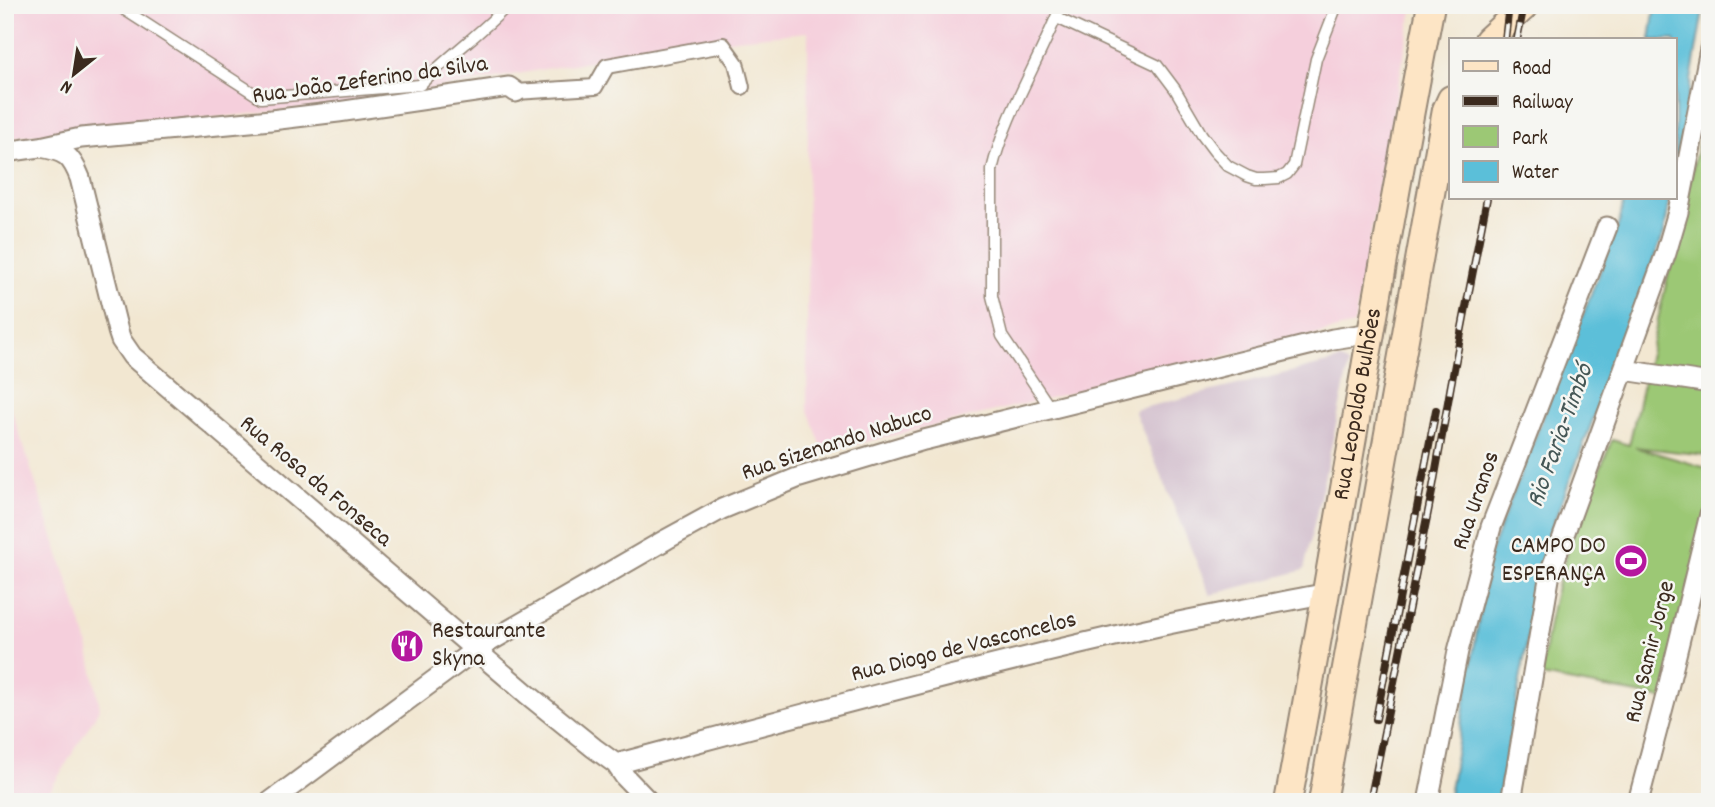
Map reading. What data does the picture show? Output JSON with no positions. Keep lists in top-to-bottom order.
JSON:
{
  "streets": {
    "main road": ["Rua Leopoldo Bulhões"],
    "street": [
      "Rua João Zeferino da Silva",
      "Rua Sizenando Nabuco",
      "Rua Rosa da Fonseca",
      "Rua Uranos",
      "Rua Diogo de Vasconcelos",
      "Rua Samir Jorge"
    ]
  },
  "crossings": [
    ["Rua João Zeferino da Silva", "Rua Rosa da Fonseca"],
    ["Rua Leopoldo Bulhões", "Rua Sizenando Nabuco"],
    ["Rua Leopoldo Bulhões", "Rua Diogo de Vasconcelos"],
    ["Rua Sizenando Nabuco", "Rua Rosa da Fonseca"],
    ["Rua Rosa da Fonseca", "Rua Diogo de Vasconcelos"]
  ],
  "water": ["Rio Faria-Timbó"],
  "places": {
    "sports": ["CAMPO DO ESPERANÇA"],
    "restaurant": ["Restaurante Skyna"]
  },
  "legend": [
    "Road",
    "Railway",
    "Park",
    "Water"
  ],
  "north": "bottom left"
}
